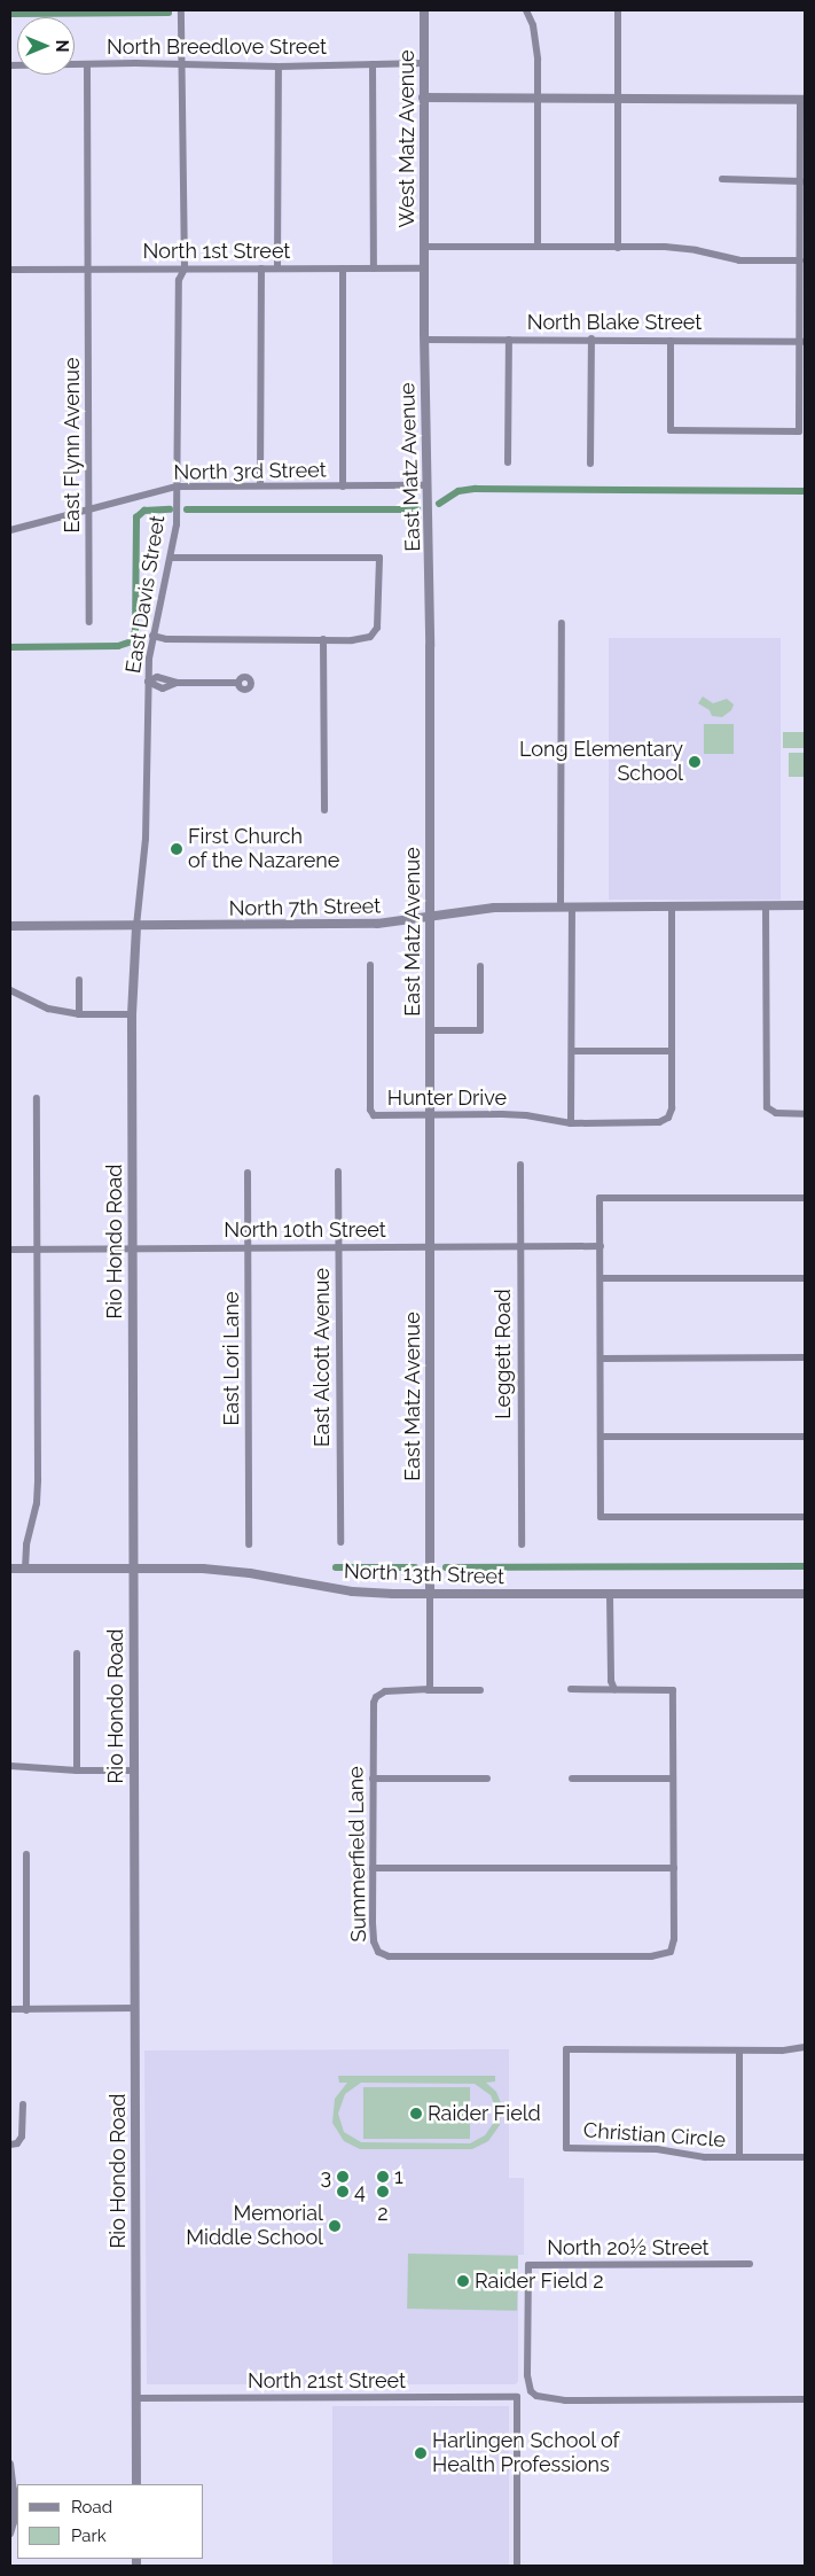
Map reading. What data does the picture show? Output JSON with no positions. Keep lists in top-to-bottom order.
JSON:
{
  "streets": {
    "street": [
      "North Breedlove Street",
      "West Matz Avenue",
      "North 1st Street",
      "North Blake Street",
      "East Flynn Avenue",
      "East Matz Avenue",
      "North 3rd Street",
      "East Davis Street",
      "North 7th Street",
      "Hunter Drive",
      "North 10th Street",
      "Rio Hondo Road",
      "Leggett Road",
      "East Alcott Avenue",
      "East Lori Lane",
      "North 13th Street",
      "Summerfield Lane",
      "Christian Circle",
      "North 20½ Street",
      "North 21st Street"
    ]
  },
  "crossings": [
    ["North Breedlove Street", "West Matz Avenue"],
    ["North Breedlove Street", "East Flynn Avenue"],
    ["North Breedlove Street", "East Davis Street"],
    ["West Matz Avenue", "North 1st Street"],
    ["West Matz Avenue", "East Matz Avenue"],
    ["North 1st Street", "East Flynn Avenue"],
    ["North 1st Street", "East Matz Avenue"],
    ["North 1st Street", "East Davis Street"],
    ["North Blake Street", "East Matz Avenue"],
    ["East Flynn Avenue", "North 3rd Street"],
    ["East Matz Avenue", "North 3rd Street"],
    ["East Matz Avenue", "North 7th Street"],
    ["East Matz Avenue", "Hunter Drive"],
    ["East Matz Avenue", "North 10th Street"],
    ["East Matz Avenue", "North 13th Street"],
    ["North 3rd Street", "East Davis Street"],
    ["East Davis Street", "North 7th Street"],
    ["East Davis Street", "Rio Hondo Road"],
    ["North 7th Street", "Rio Hondo Road"],
    ["North 10th Street", "Rio Hondo Road"],
    ["North 10th Street", "Leggett Road"],
    ["North 10th Street", "East Alcott Avenue"],
    ["North 10th Street", "East Lori Lane"],
    ["Rio Hondo Road", "North 13th Street"],
    ["Rio Hondo Road", "North 21st Street"]
  ],
  "places": [
    "Long Elementary School",
    "First Church of the Nazarene",
    "Raider Field",
    "3",
    "1",
    "4",
    "2",
    "Memorial Middle School",
    "Raider Field 2",
    "Harlingen School of Health Professions"
  ],
  "legend": ["Road", "Park"],
  "north": "right"
}
